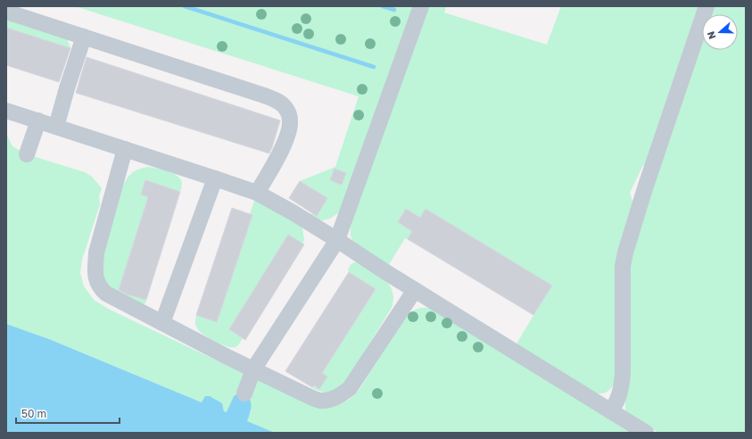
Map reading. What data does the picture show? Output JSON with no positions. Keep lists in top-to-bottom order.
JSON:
{
  "scale_bar": "50 m",
  "north": "left"
}
